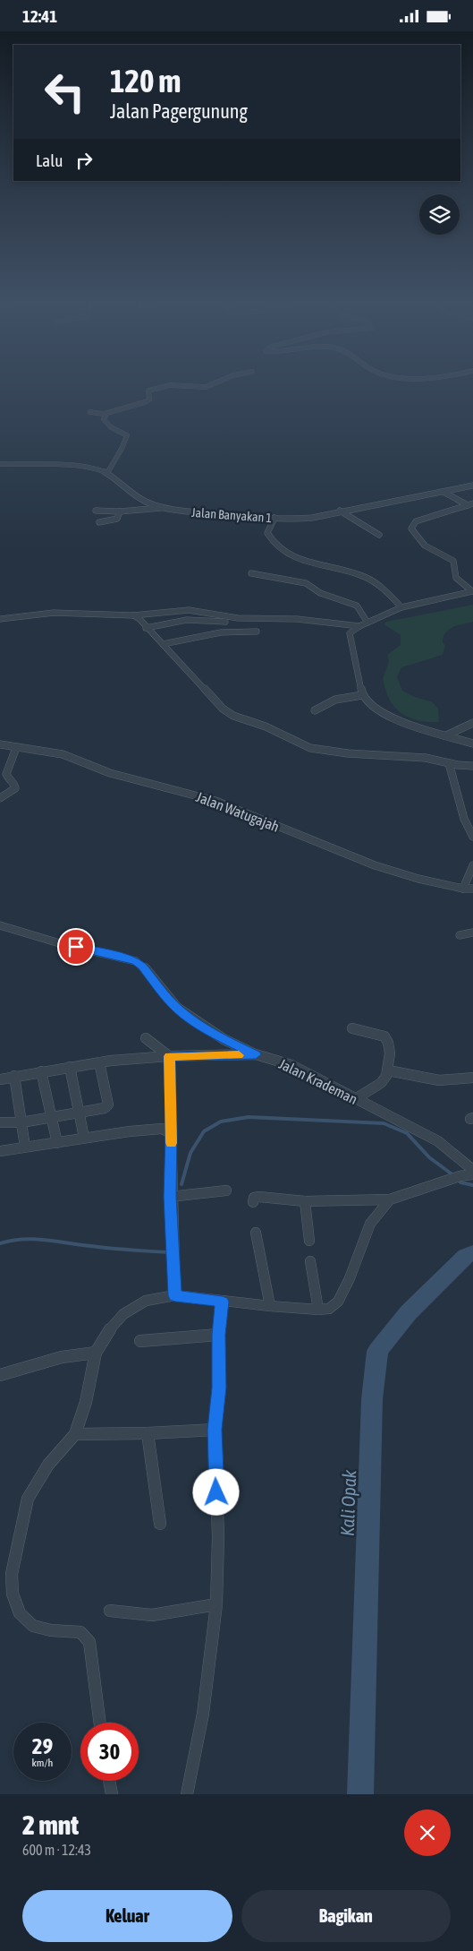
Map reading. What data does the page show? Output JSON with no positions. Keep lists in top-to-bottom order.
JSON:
{
  "streets": {
    "street": ["Jalan Banyakan 1", "Jalan Watugajah", "Jalan Krademan"]
  },
  "water": ["Kali Opak"],
  "page": {
    "status": "12:41",
    "turn": ["120 m", "Jalan Pagergunung"],
    "then": "Lalu",
    "speed": "29 km/h",
    "limit": "30",
    "heading": ["2 mnt", "600 m · 12:43"],
    "buttons": ["Keluar", "Bagikan"]
  }
}
